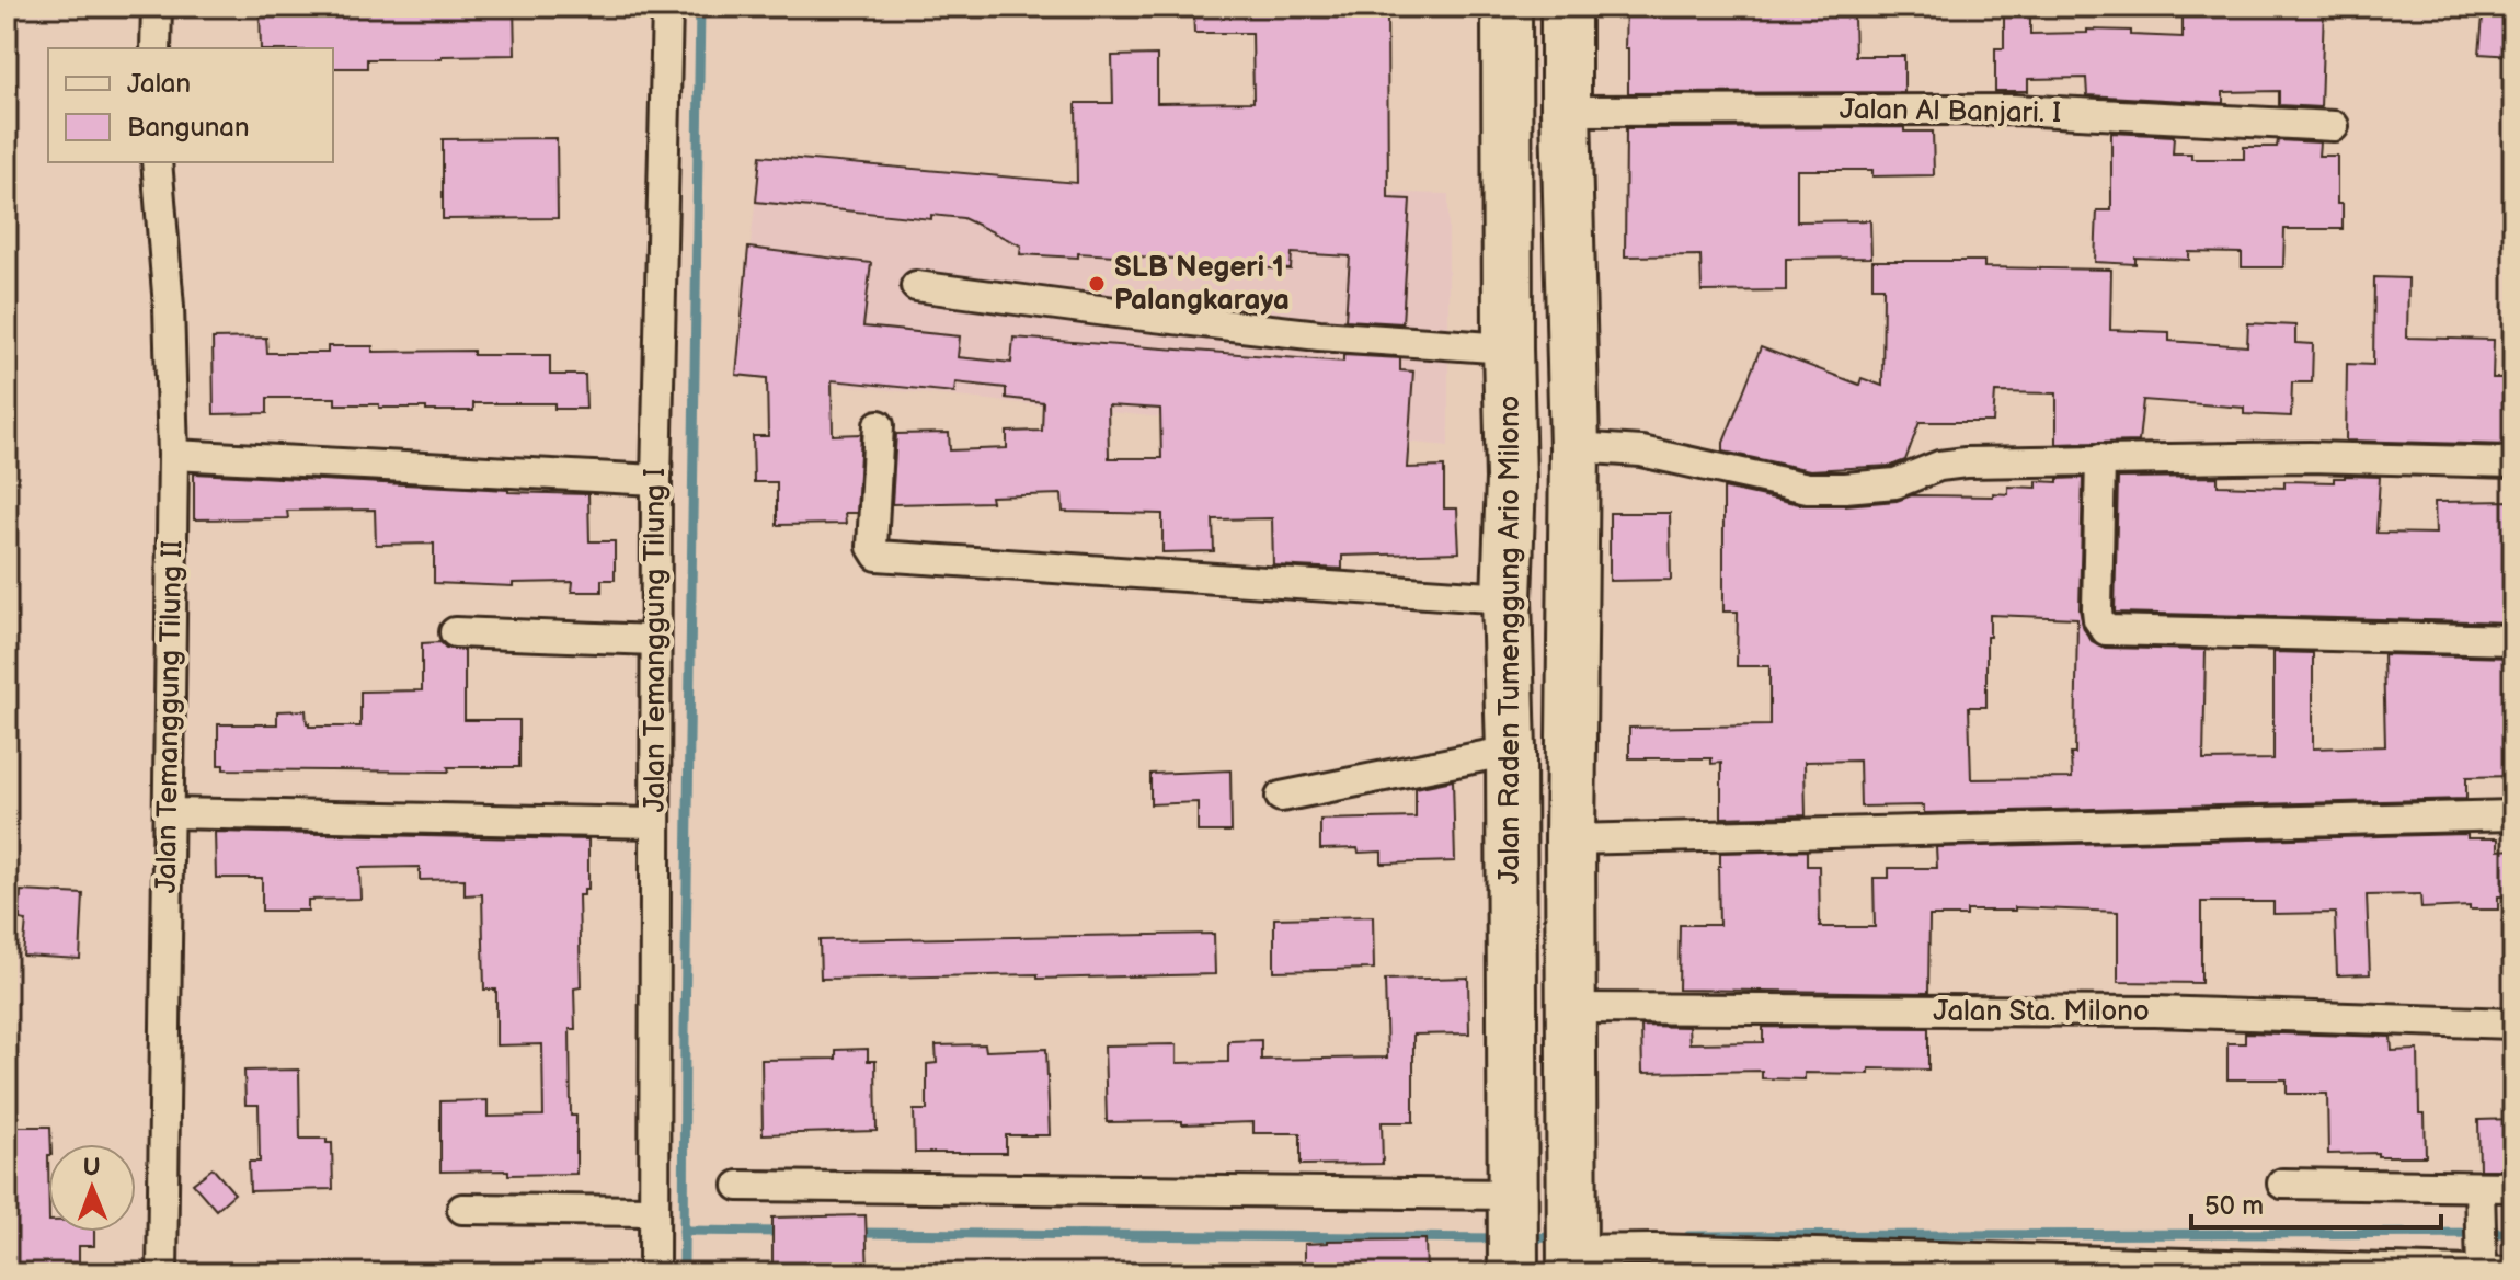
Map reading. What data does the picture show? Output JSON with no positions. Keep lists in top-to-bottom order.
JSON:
{
  "streets": {
    "highway": ["Jalan Raden Tumenggung Ario Milono"],
    "street": [
      "Jalan Al Banjari. I",
      "Jalan Temanggung Tilung I",
      "Jalan Temanggung Tilung II",
      "Jalan Sta. Milono"
    ]
  },
  "places": ["SLB Negeri 1 Palangkaraya"],
  "legend": ["Jalan", "Bangunan"],
  "scale_bar": "50 m",
  "north": "top"
}
